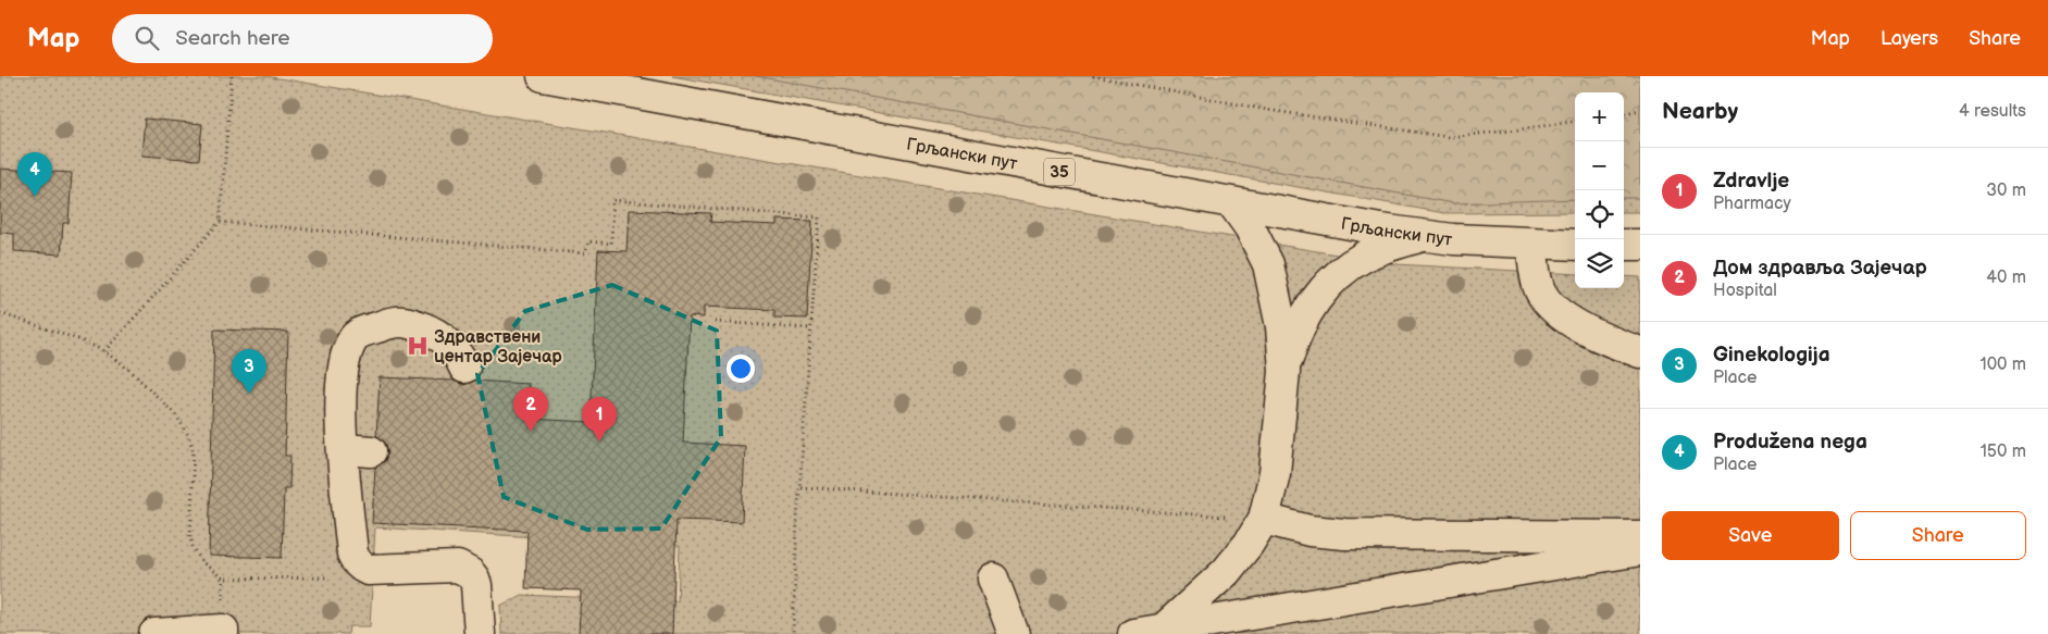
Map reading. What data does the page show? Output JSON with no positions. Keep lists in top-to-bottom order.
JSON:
{
  "streets": {
    "street": ["Грљански пут", "35"]
  },
  "places": {
    "hospital": ["Здравствени центар Зајечар"]
  },
  "page": {
    "header": "Map",
    "search": "Search here",
    "nav": ["Map", "Layers", "Share"],
    "heading": ["Nearby", "4 results"],
    "map_buttons": ["+", "−"],
    "list": [
      {
        "mark": "1",
        "name": "Zdravlje",
        "note": "Pharmacy",
        "value": "30 m"
      },
      {
        "mark": "2",
        "name": "Дом здравља Зајечар",
        "note": "Hospital",
        "value": "40 m"
      },
      {
        "mark": "3",
        "name": "Ginekologija",
        "note": "Place",
        "value": "100 m"
      },
      {
        "mark": "4",
        "name": "Produžena nega",
        "note": "Place",
        "value": "150 m"
      }
    ],
    "pins": [
      "4",
      "3",
      "2",
      "1"
    ],
    "buttons": ["Save", "Share"]
  }
}
